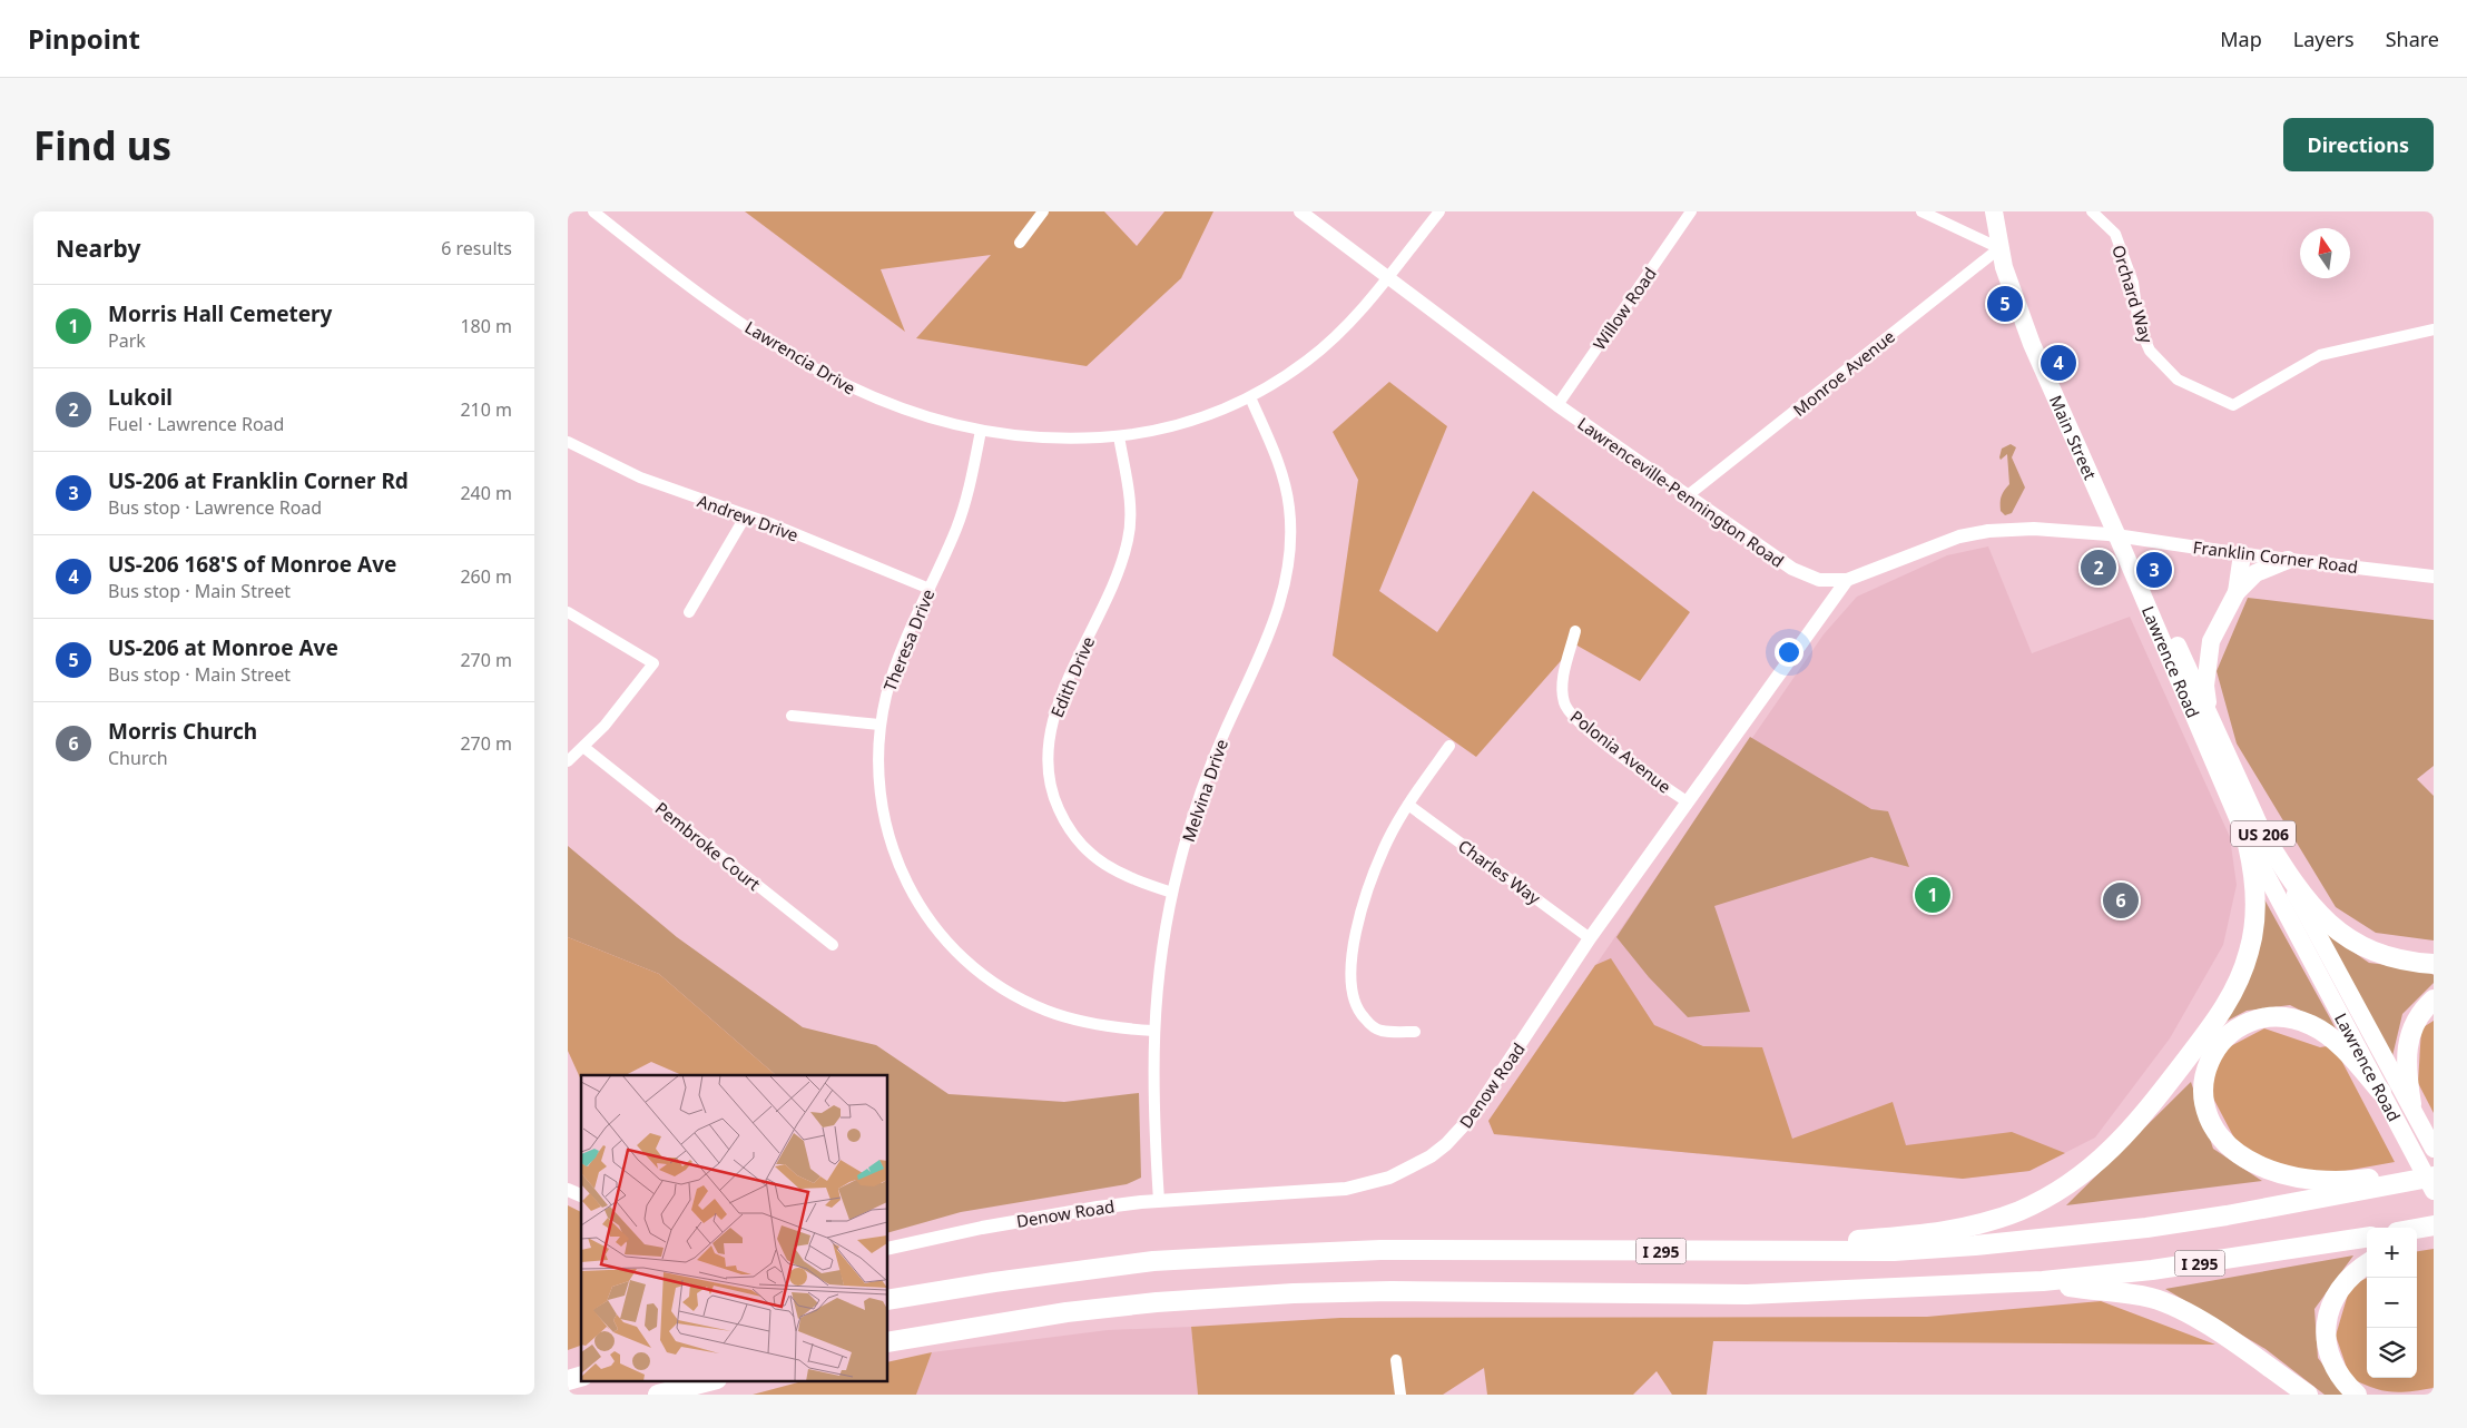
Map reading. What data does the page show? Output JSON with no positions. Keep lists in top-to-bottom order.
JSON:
{
  "streets": {
    "highway": [
      "Main Street",
      "Lawrence Road",
      "US 206",
      "I 295"
    ],
    "street": [
      "Orchard Way",
      "Willow Road",
      "Lawrencia Drive",
      "Monroe Avenue",
      "Lawrenceville-Pennington Road",
      "Andrew Drive",
      "Franklin Corner Road",
      "Theresa Drive",
      "Edith Drive",
      "Polonia Avenue",
      "Melvina Drive",
      "Pembroke Court",
      "Charles Way",
      "Denow Road"
    ]
  },
  "crossings": [
    ["Willow Road", "Lawrenceville-Pennington Road"],
    ["Lawrencia Drive", "Lawrenceville-Pennington Road"],
    ["Lawrencia Drive", "Theresa Drive"],
    ["Lawrencia Drive", "Edith Drive"],
    ["Lawrencia Drive", "Melvina Drive"],
    ["Monroe Avenue", "Main Street"],
    ["Monroe Avenue", "Lawrenceville-Pennington Road"],
    ["Main Street", "Lawrenceville-Pennington Road"],
    ["Main Street", "Franklin Corner Road"],
    ["Main Street", "Lawrence Road"],
    ["Lawrenceville-Pennington Road", "Franklin Corner Road"],
    ["Lawrenceville-Pennington Road", "Lawrence Road"],
    ["Lawrenceville-Pennington Road", "Denow Road"],
    ["Andrew Drive", "Theresa Drive"],
    ["Franklin Corner Road", "Lawrence Road"],
    ["Theresa Drive", "Melvina Drive"],
    ["Edith Drive", "Melvina Drive"],
    ["Polonia Avenue", "Denow Road"],
    ["Melvina Drive", "Denow Road"],
    ["Charles Way", "Denow Road"]
  ],
  "north": "top",
  "page": {
    "header": "Pinpoint",
    "nav": ["Map", "Layers", "Share"],
    "buttons": "Directions",
    "title": "Find us",
    "heading": ["Nearby", "6 results"],
    "list": [
      {
        "mark": "1",
        "name": "Morris Hall Cemetery",
        "note": "Park",
        "value": "180 m"
      },
      {
        "mark": "2",
        "name": "Lukoil",
        "note": "Fuel · Lawrence Road",
        "value": "210 m"
      },
      {
        "mark": "3",
        "name": "US-206 at Franklin Corner Rd",
        "note": "Bus stop · Lawrence Road",
        "value": "240 m"
      },
      {
        "mark": "4",
        "name": "US-206 168'S of Monroe Ave",
        "note": "Bus stop · Main Street",
        "value": "260 m"
      },
      {
        "mark": "5",
        "name": "US-206 at Monroe Ave",
        "note": "Bus stop · Main Street",
        "value": "270 m"
      },
      {
        "mark": "6",
        "name": "Morris Church",
        "note": "Church",
        "value": "270 m"
      }
    ],
    "pins": [
      "5",
      "4",
      "2",
      "3",
      "1",
      "6"
    ],
    "map_buttons": ["+", "−"]
  }
}
